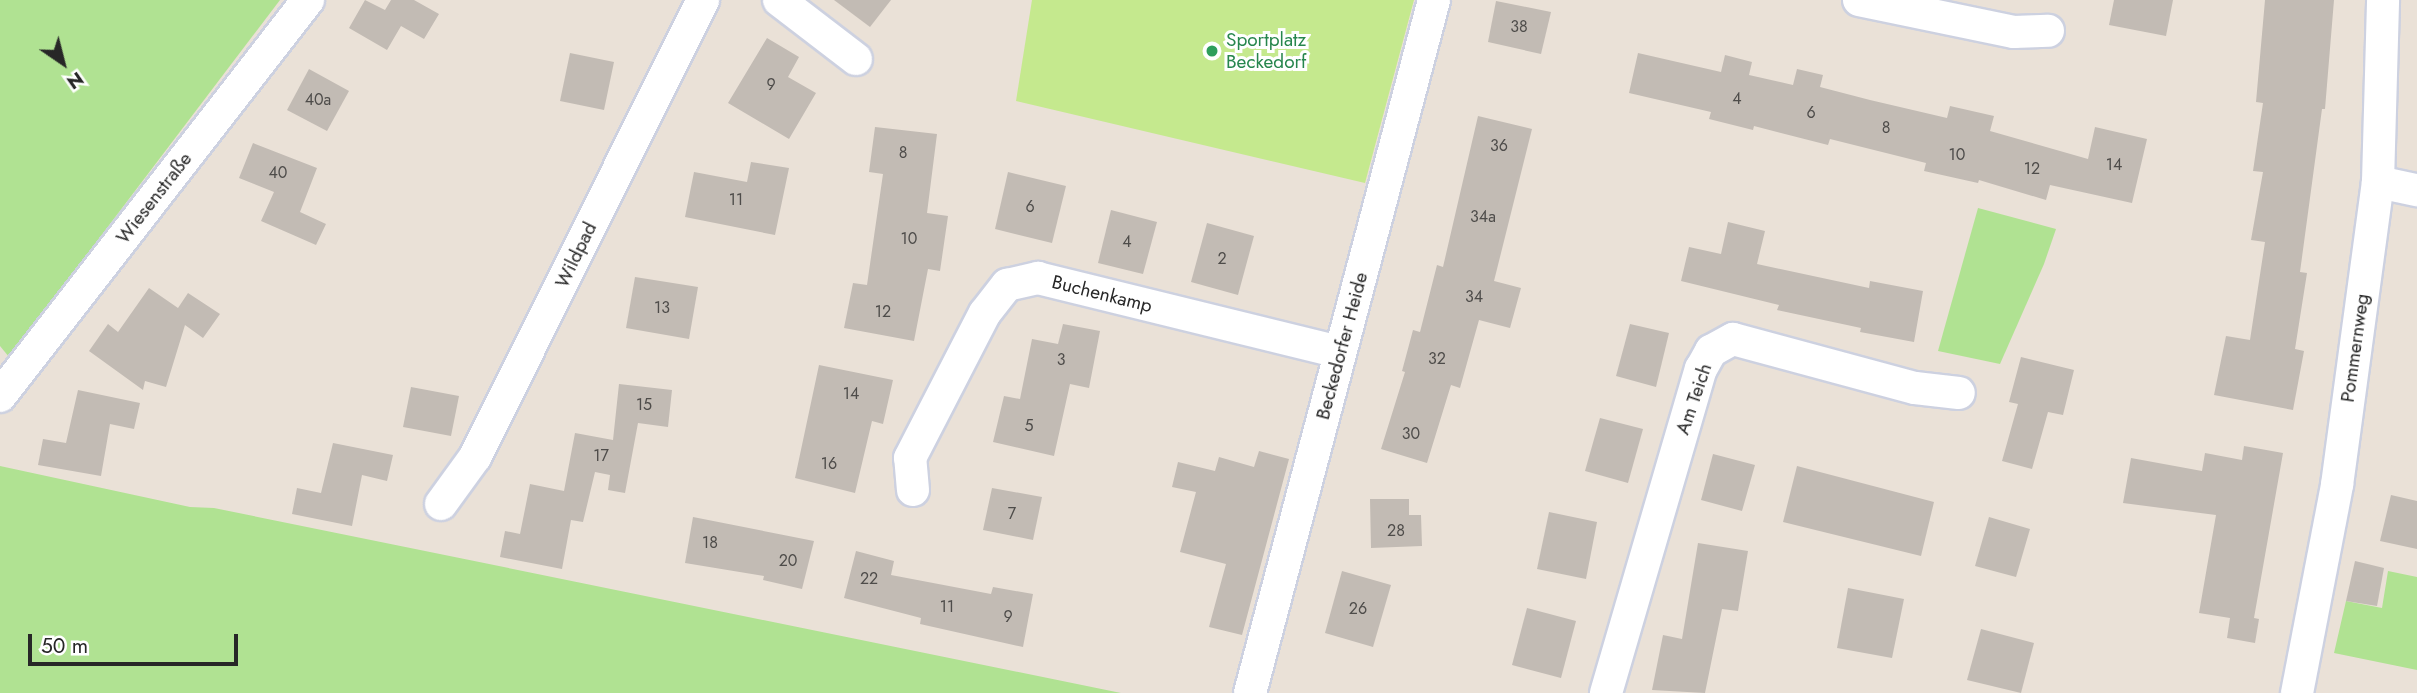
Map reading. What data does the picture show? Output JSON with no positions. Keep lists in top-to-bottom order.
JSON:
{
  "streets": {
    "street": [
      "Wiesenstraße",
      "Wildpad",
      "Buchenkamp",
      "Beckedorfer Heide",
      "Pommernweg",
      "Am Teich"
    ]
  },
  "crossings": [
    ["Buchenkamp", "Beckedorfer Heide"]
  ],
  "places": ["Sportplatz Beckedorf"],
  "house_numbers": [
    "38",
    "9",
    "4",
    "40a",
    "6",
    "8",
    "36",
    "8",
    "10",
    "14",
    "12",
    "40",
    "11",
    "6",
    "34a",
    "10",
    "4",
    "2",
    "34",
    "13",
    "12",
    "32",
    "3",
    "14",
    "15",
    "5",
    "30",
    "17",
    "16",
    "7",
    "28",
    "18",
    "20",
    "22",
    "11",
    "26",
    "9"
  ],
  "scale_bar": "50 m",
  "north": "bottom right"
}
